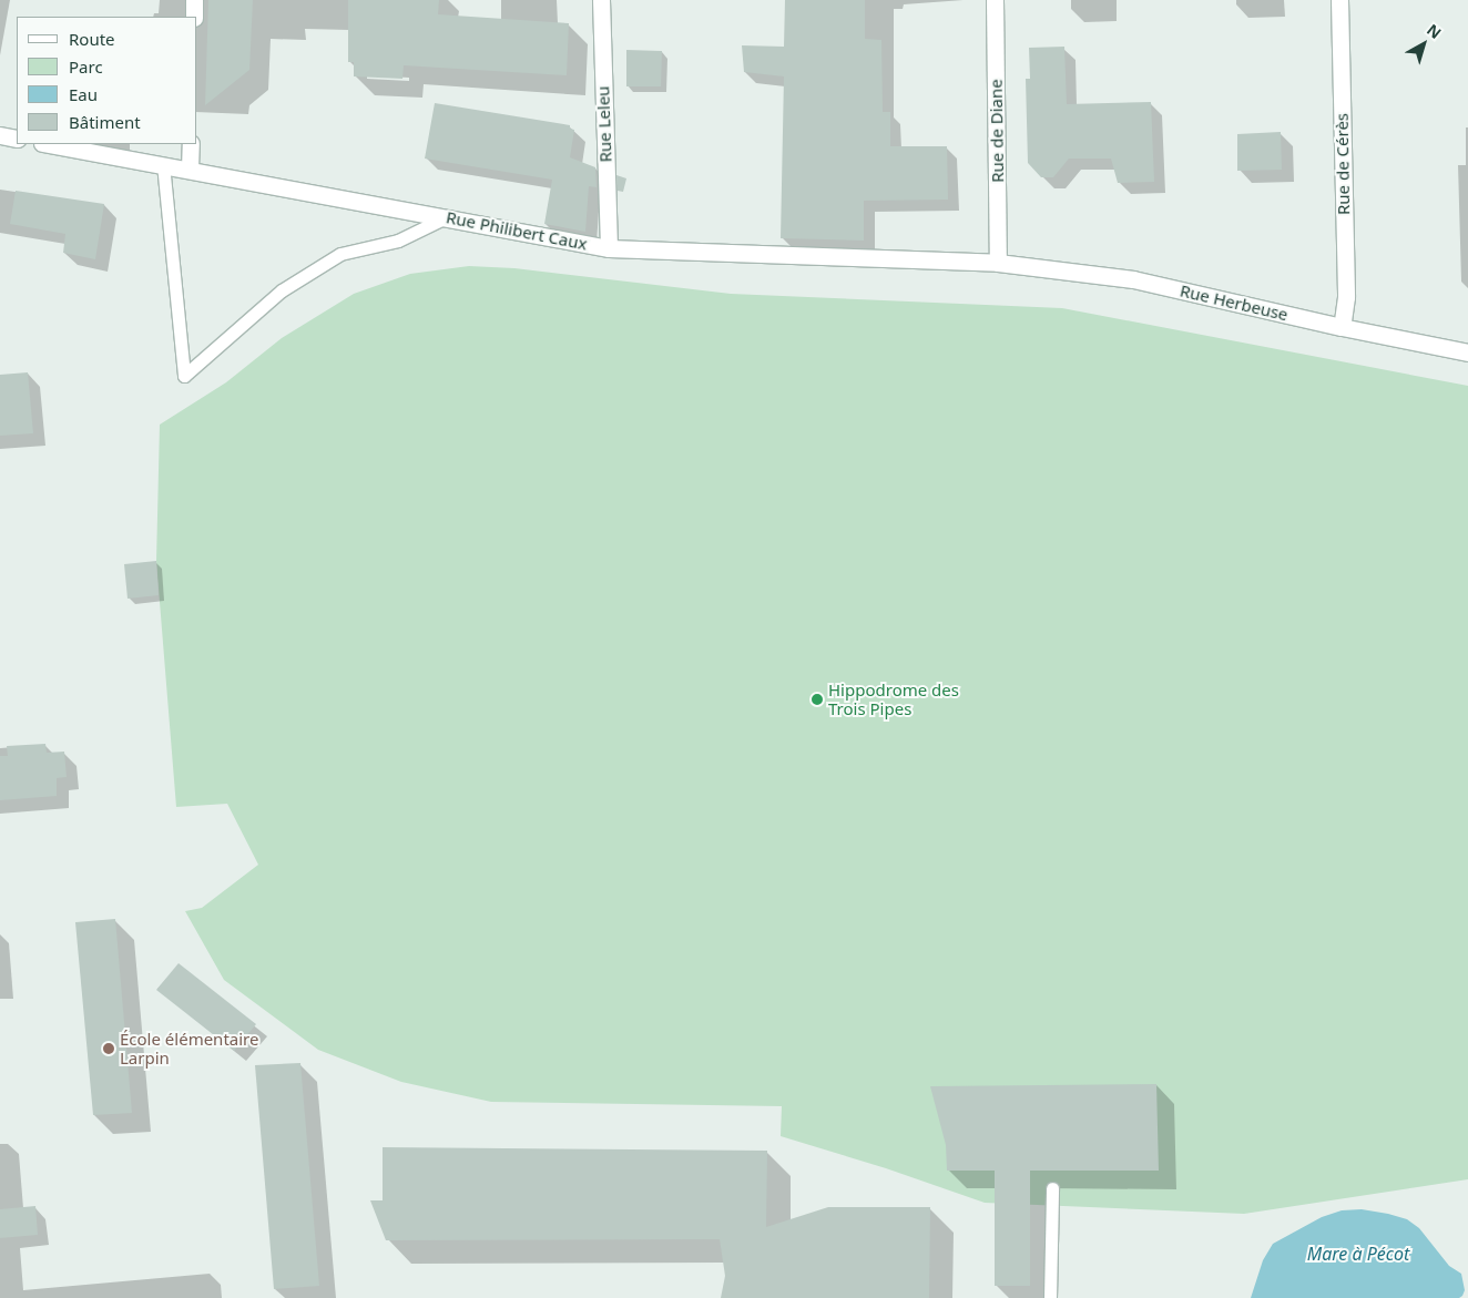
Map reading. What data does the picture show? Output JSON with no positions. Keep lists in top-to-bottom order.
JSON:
{
  "streets": {
    "street": [
      "Rue Leleu",
      "Rue de Diane",
      "Rue de Cérès",
      "Rue Philibert Caux",
      "Rue Herbeuse"
    ]
  },
  "crossings": [
    ["Rue Leleu", "Rue Philibert Caux"],
    ["Rue de Diane", "Rue Philibert Caux"],
    ["Rue de Diane", "Rue Herbeuse"],
    ["Rue de Cérès", "Rue Herbeuse"],
    ["Rue Philibert Caux", "Rue Herbeuse"]
  ],
  "water": ["Mare à Pécot"],
  "places": ["Hippodrome des Trois Pipes", "École élémentaire Larpin"],
  "legend": [
    "Route",
    "Parc",
    "Eau",
    "Bâtiment"
  ],
  "north": "top right"
}
